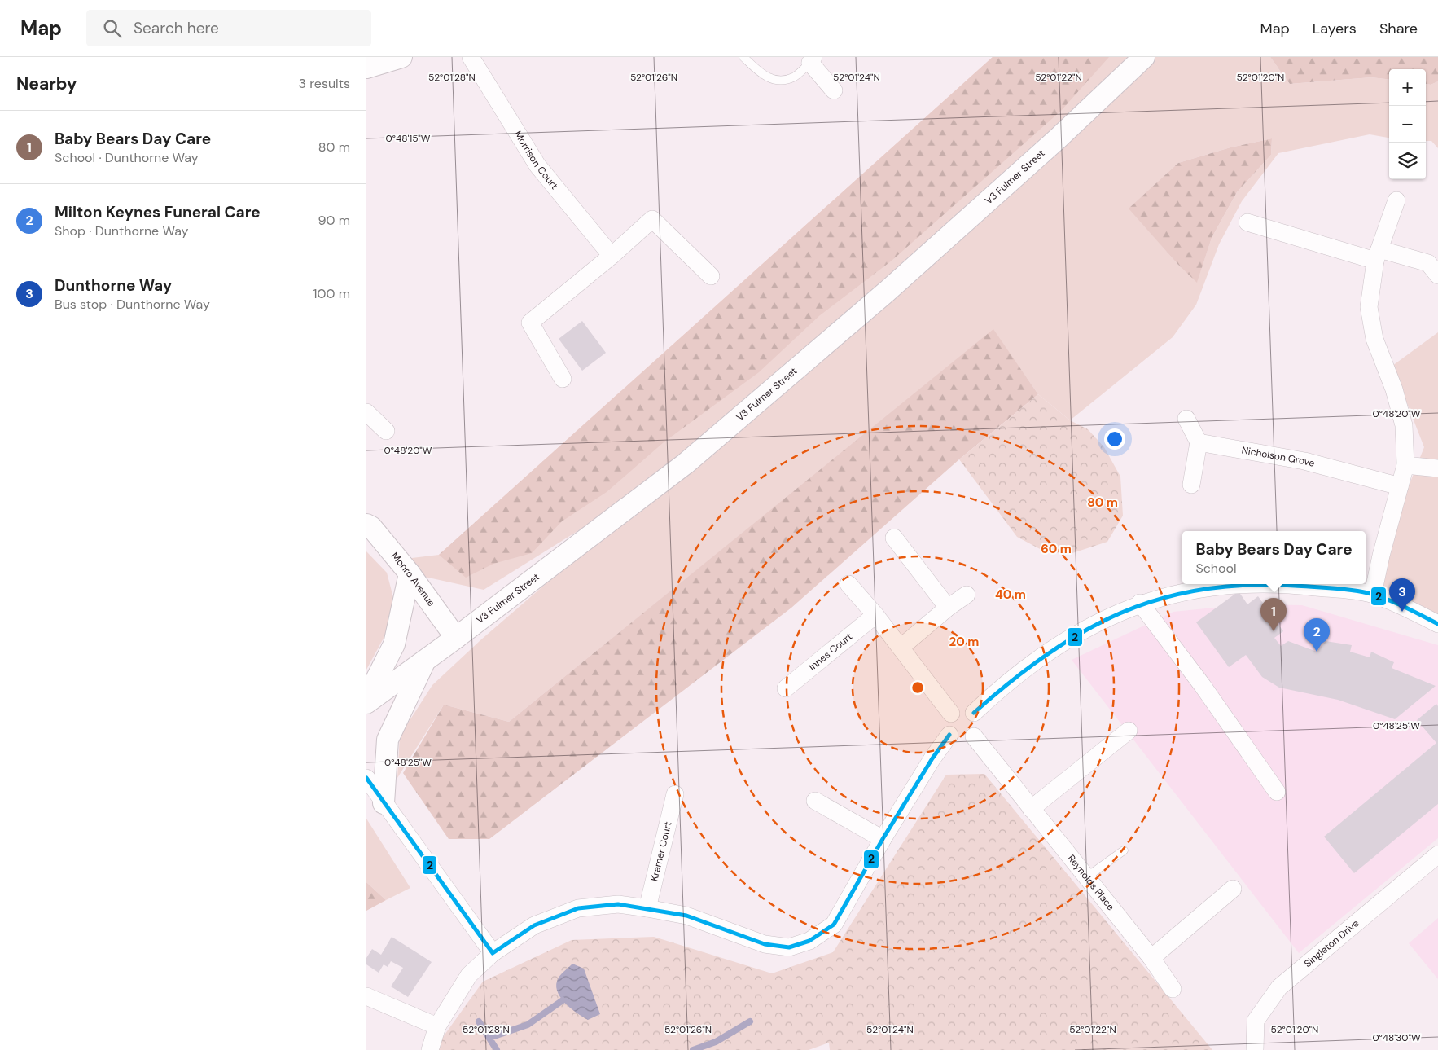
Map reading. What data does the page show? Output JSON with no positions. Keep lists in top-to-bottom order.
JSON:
{
  "streets": {
    "street": [
      "Morrison Court",
      "V3 Fulmer Street",
      "Nicholson Grove",
      "Monro Avenue",
      "Innes Court",
      "Kramer Court",
      "Reynolds Place",
      "Singleton Drive"
    ]
  },
  "crossings": [
    ["V3 Fulmer Street", "Monro Avenue"]
  ],
  "lines": ["transit line 2"],
  "page": {
    "header": "Map",
    "search": "Search here",
    "nav": ["Map", "Layers", "Share"],
    "heading": ["Nearby", "3 results"],
    "map_buttons": ["+", "−"],
    "list": [
      {
        "mark": "1",
        "name": "Baby Bears Day Care",
        "note": "School · Dunthorne Way",
        "value": "80 m"
      },
      {
        "mark": "2",
        "name": "Milton Keynes Funeral Care",
        "note": "Shop · Dunthorne Way",
        "value": "90 m"
      },
      {
        "mark": "3",
        "name": "Dunthorne Way",
        "note": "Bus stop · Dunthorne Way",
        "value": "100 m"
      }
    ],
    "popup": ["Baby Bears Day Care", "School"],
    "pins": ["3", "1", "2"]
  },
  "coordinates": [
    "52°01'28\"N",
    "52°01'26\"N",
    "52°01'24\"N",
    "52°01'22\"N",
    "52°01'20\"N",
    "0°48'15\"W",
    "0°48'20\"W",
    "0°48'25\"W",
    "0°48'30\"W"
  ],
  "rings": [
    "80 m",
    "60 m",
    "40 m",
    "20 m"
  ]
}
